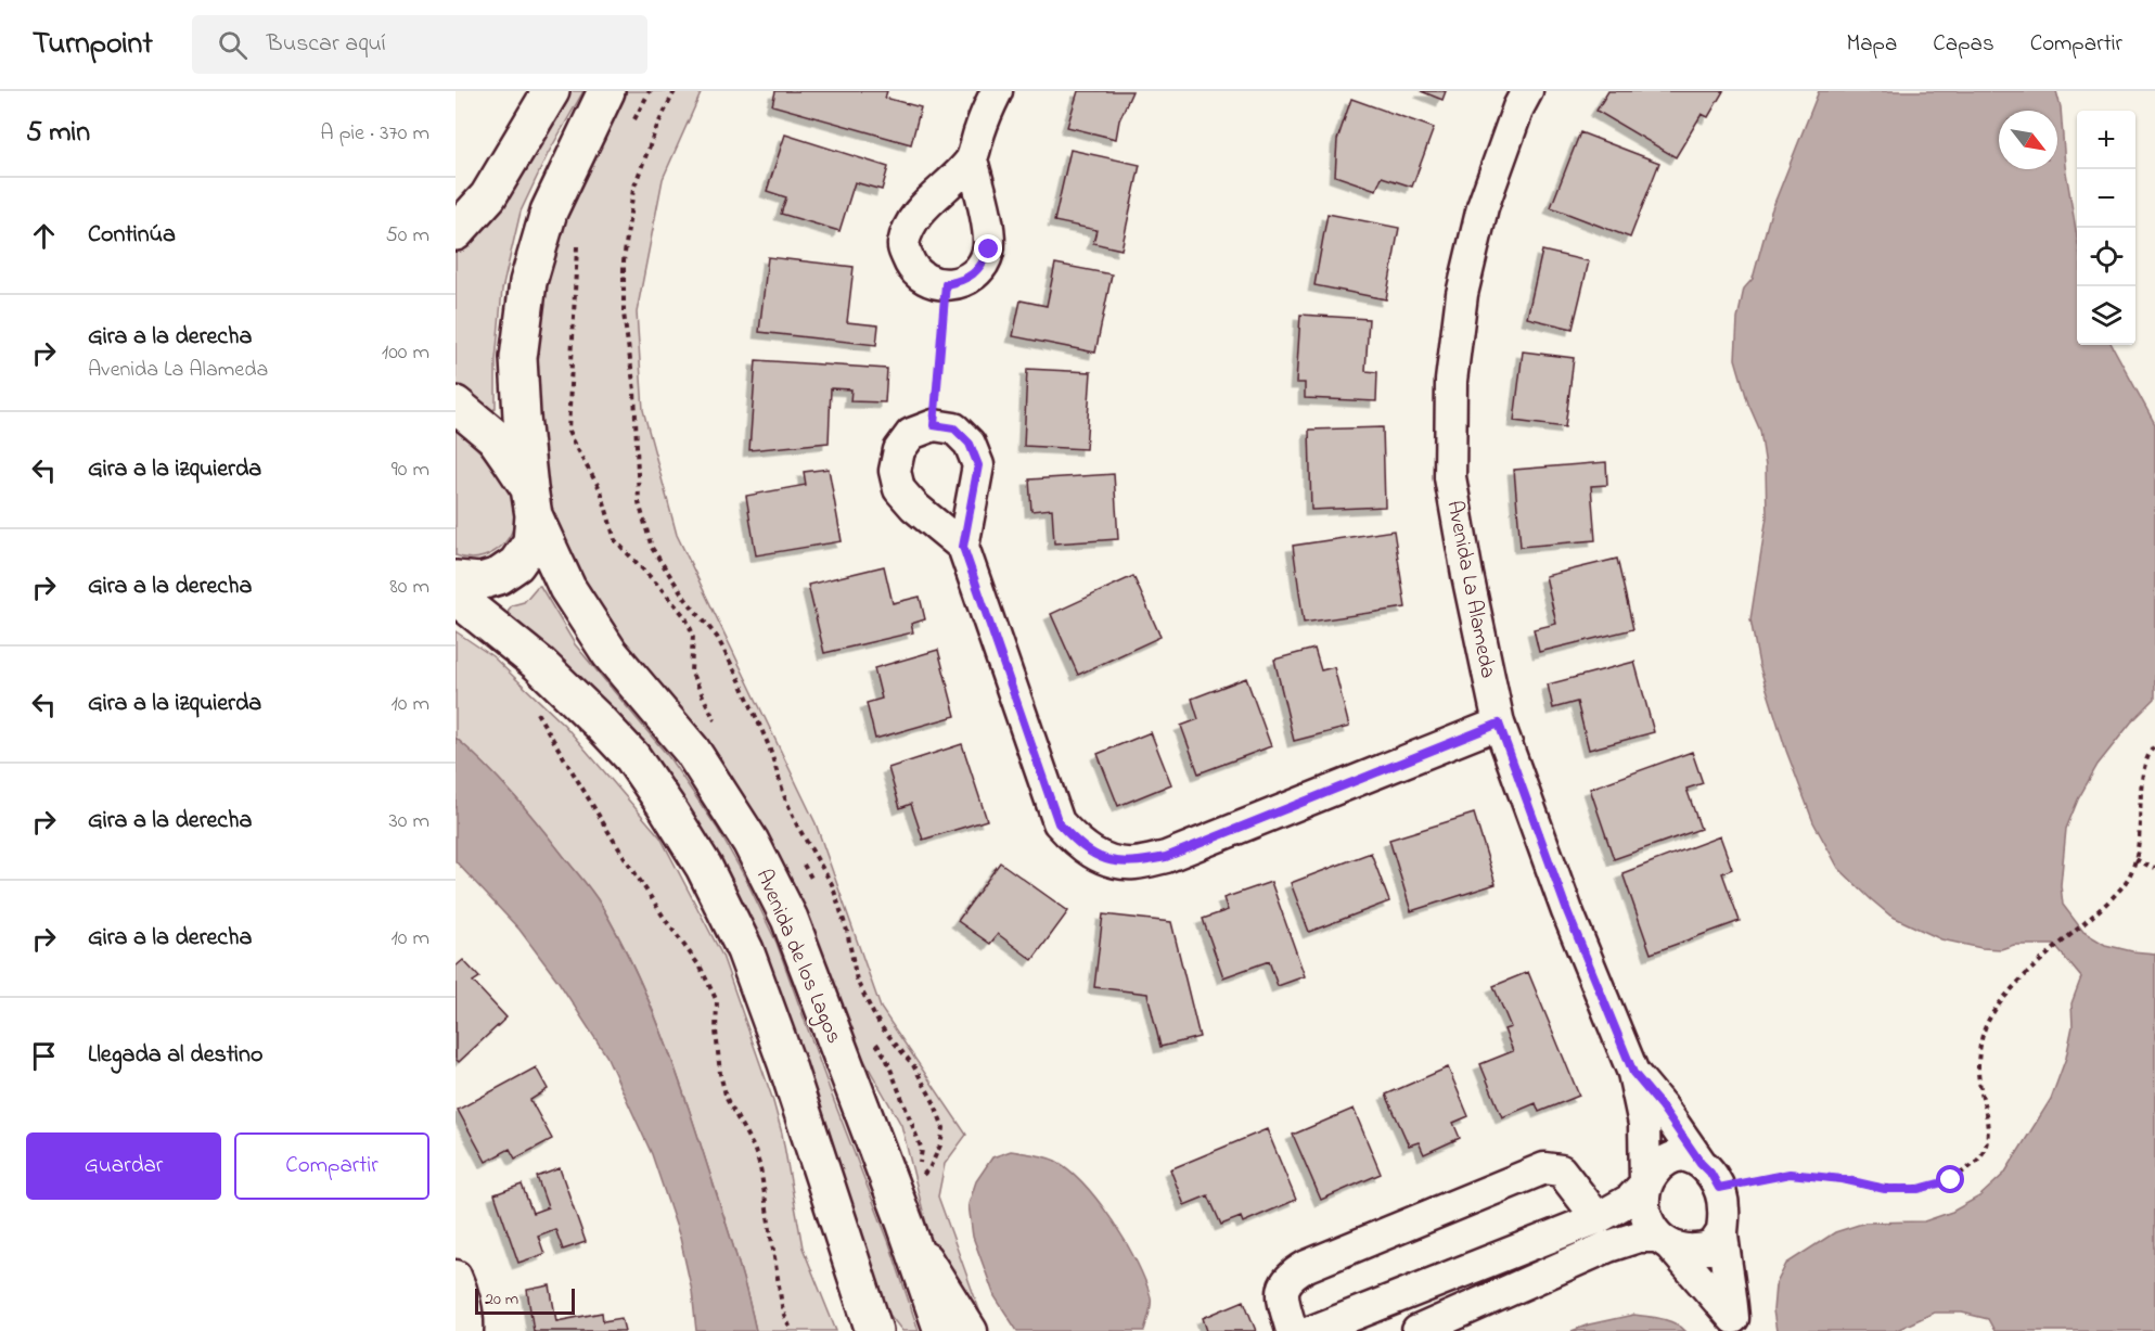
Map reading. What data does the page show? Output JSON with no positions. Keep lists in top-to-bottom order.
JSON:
{
  "streets": {
    "street": ["Avenida La Alameda", "Avenida de los Lagos"]
  },
  "scale_bar": "20 m",
  "north": "bottom right",
  "page": {
    "header": "Turnpoint",
    "search": "Buscar aquí",
    "nav": ["Mapa", "Capas", "Compartir"],
    "heading": ["5 min", "A pie · 370 m"],
    "map_buttons": ["+", "−"],
    "list": [
      ["Continúa", "50 m"],
      ["Gira a la derecha", "Avenida La Alameda", "100 m"],
      ["Gira a la izquierda", "90 m"],
      ["Gira a la derecha", "80 m"],
      ["Gira a la izquierda", "10 m"],
      ["Gira a la derecha", "30 m"],
      ["Gira a la derecha", "10 m"],
      "Llegada al destino"
    ],
    "buttons": ["Guardar", "Compartir"],
    "scale": "20 m"
  }
}
